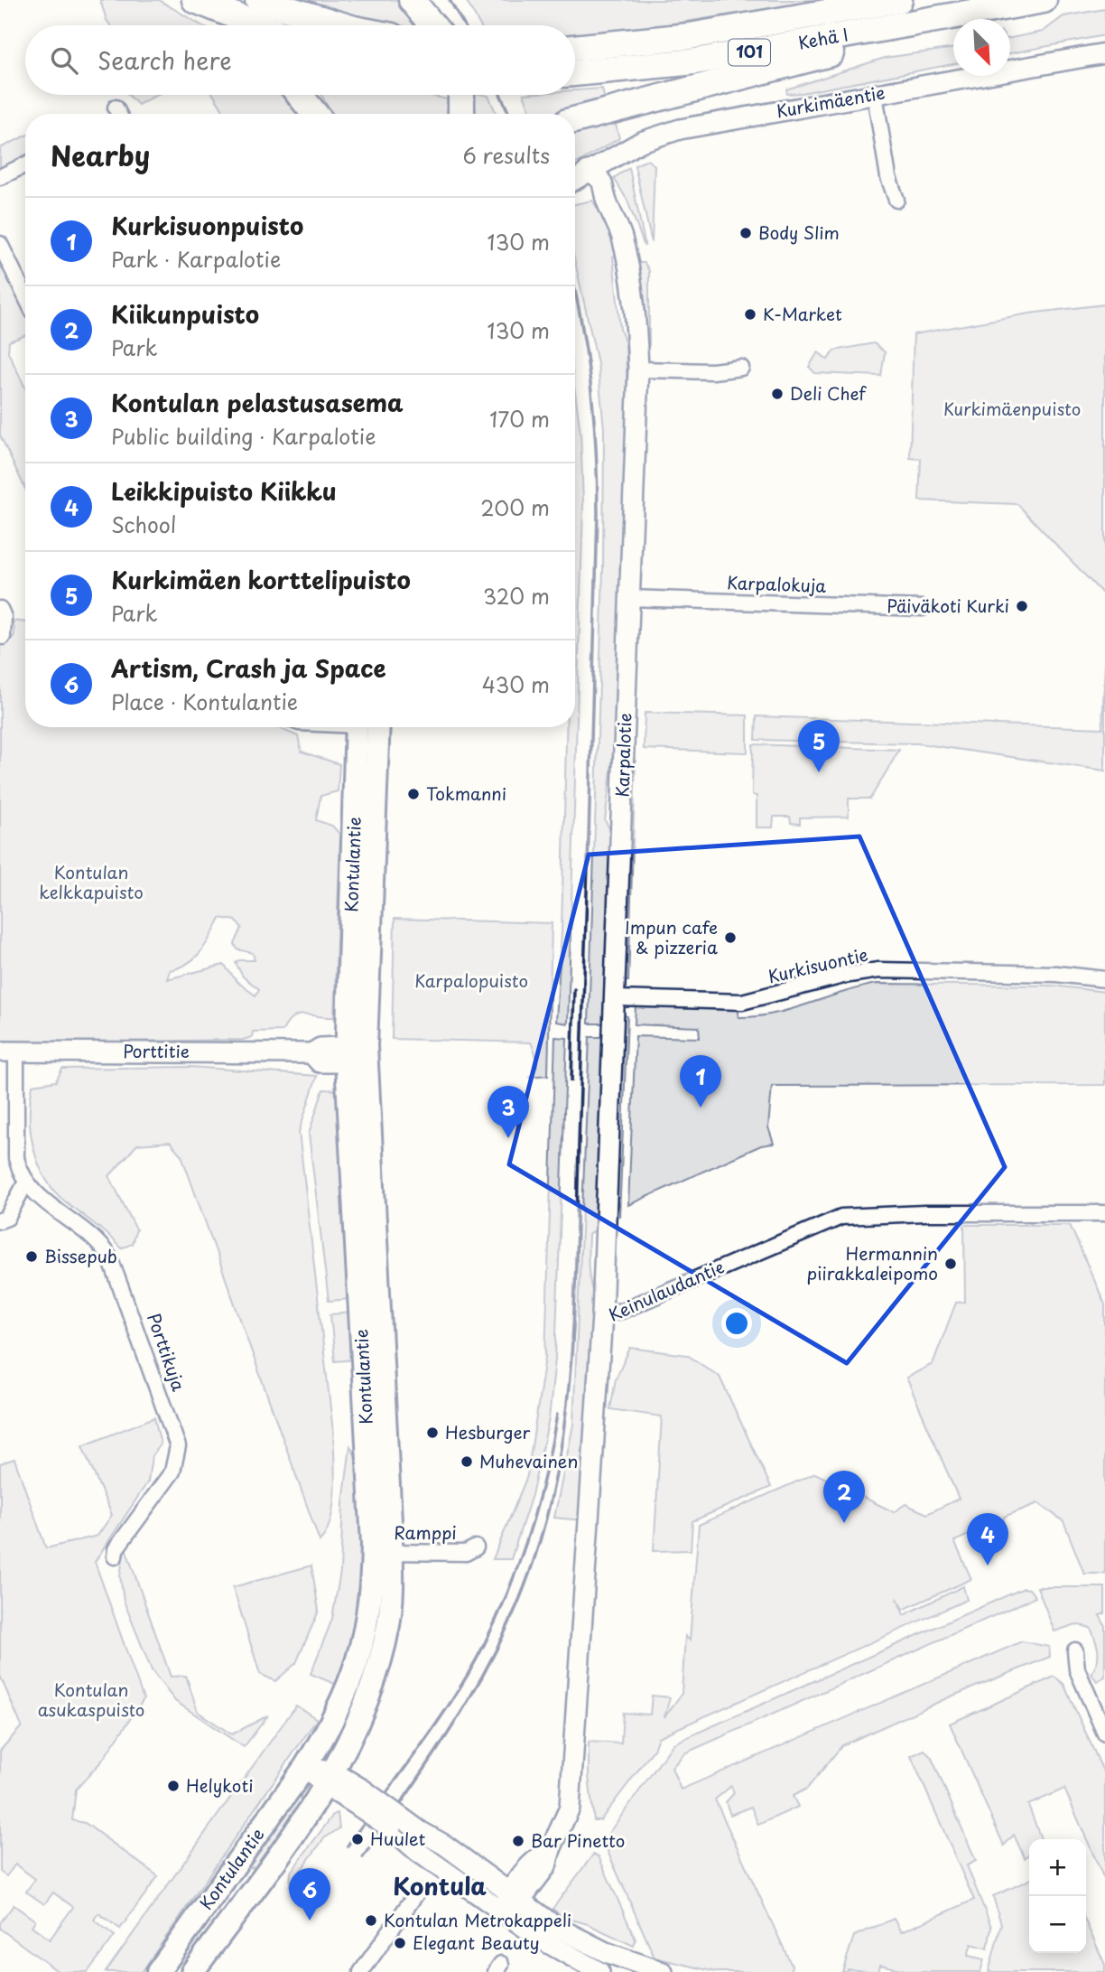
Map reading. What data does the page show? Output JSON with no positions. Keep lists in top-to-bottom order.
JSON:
{
  "streets": {
    "highway": ["Kehä I", "101"],
    "main road": ["Kontulantie"],
    "street": [
      "Kurkimäentie",
      "Karpalokuja",
      "Karpalotie",
      "Kurkisuontie",
      "Porttitie",
      "Keinulaudantie",
      "Porttikuja",
      "Ramppi"
    ]
  },
  "crossings": [
    ["Kurkimäentie", "Karpalotie"],
    ["Karpalokuja", "Karpalotie"],
    ["Karpalotie", "Kurkisuontie"],
    ["Karpalotie", "Keinulaudantie"],
    ["Kontulantie", "Porttitie"],
    ["Kontulantie", "Ramppi"]
  ],
  "districts": ["Kontula"],
  "parks": [
    "Kurkimäenpuisto",
    "Kontulan kelkkapuisto",
    "Karpalopuisto",
    "Kontulan asukaspuisto"
  ],
  "places": [
    "Body Slim",
    "K-Market",
    "Deli Chef",
    "Päiväkoti Kurki",
    "Tokmanni",
    "Impun cafe & pizzeria",
    "Bissepub",
    "Hermannin piirakkaleipomo",
    "Hesburger",
    "Muhevainen",
    "Helykoti",
    "Huulet",
    "Bar Pinetto",
    "Kontulan Metrokappeli",
    "Elegant Beauty"
  ],
  "north": "bottom right",
  "page": {
    "search": "Search here",
    "heading": ["Nearby", "6 results"],
    "list": [
      {
        "mark": "1",
        "name": "Kurkisuonpuisto",
        "note": "Park · Karpalotie",
        "value": "130 m"
      },
      {
        "mark": "2",
        "name": "Kiikunpuisto",
        "note": "Park",
        "value": "130 m"
      },
      {
        "mark": "3",
        "name": "Kontulan pelastusasema",
        "note": "Public building · Karpalotie",
        "value": "170 m"
      },
      {
        "mark": "4",
        "name": "Leikkipuisto Kiikku",
        "note": "School",
        "value": "200 m"
      },
      {
        "mark": "5",
        "name": "Kurkimäen korttelipuisto",
        "note": "Park",
        "value": "320 m"
      },
      {
        "mark": "6",
        "name": "Artism, Crash ja Space",
        "note": "Place · Kontulantie",
        "value": "430 m"
      }
    ],
    "pins": [
      "5",
      "1",
      "3",
      "2",
      "4",
      "6"
    ],
    "map_buttons": ["+", "−"]
  }
}
